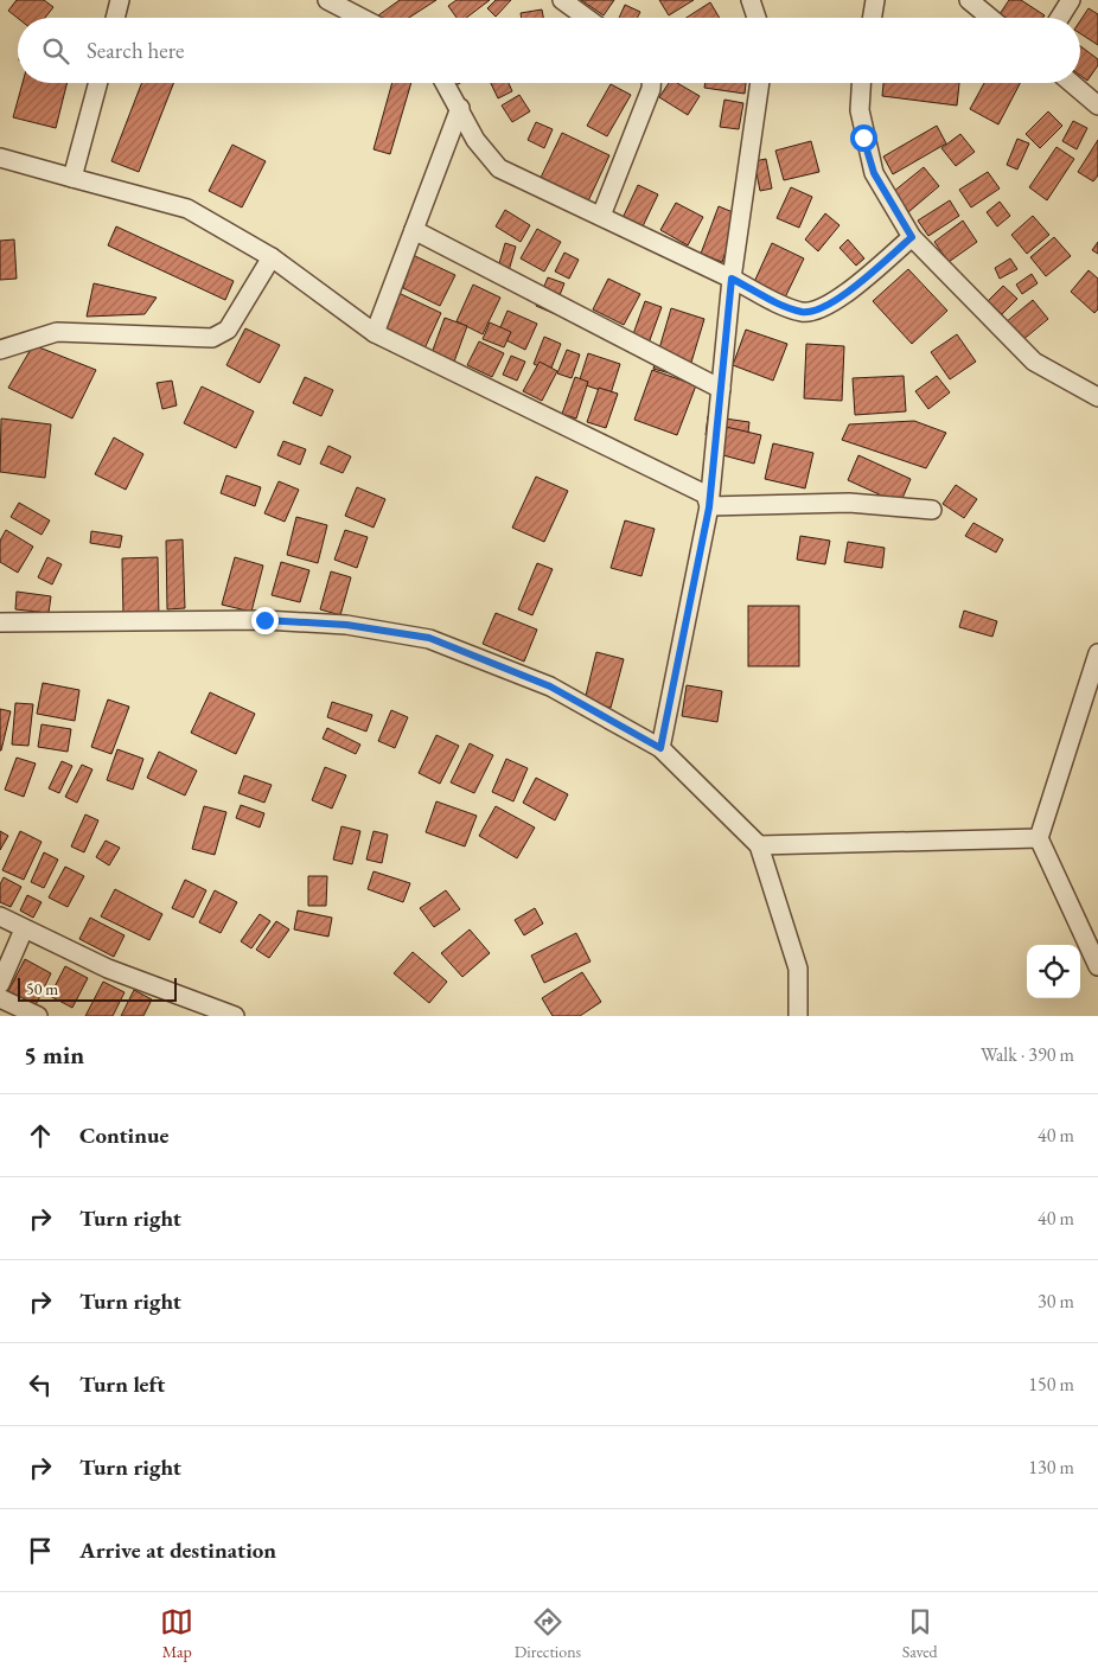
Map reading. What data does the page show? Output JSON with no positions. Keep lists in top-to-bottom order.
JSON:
{
  "scale_bar": "50 m",
  "page": {
    "search": "Search here",
    "scale": "50 m",
    "heading": ["5 min", "Walk · 390 m"],
    "list": [
      ["Continue", "40 m"],
      ["Turn right", "40 m"],
      ["Turn right", "30 m"],
      ["Turn left", "150 m"],
      ["Turn right", "130 m"],
      "Arrive at destination"
    ],
    "nav": ["Map", "Directions", "Saved"]
  }
}
